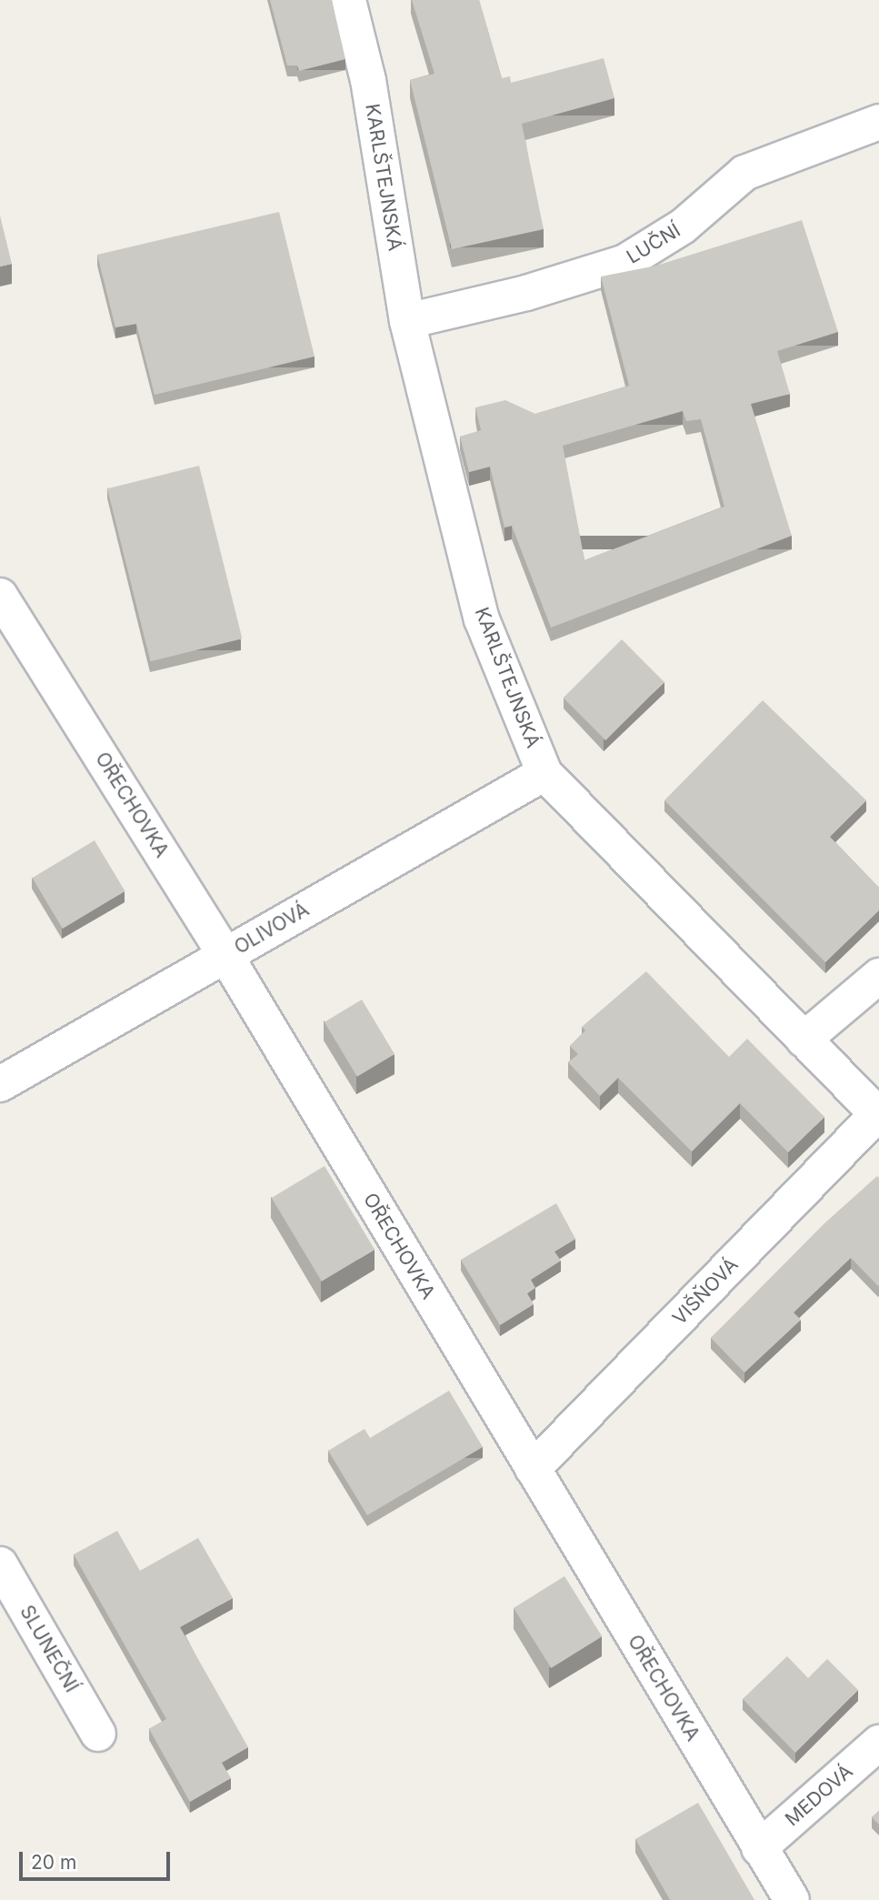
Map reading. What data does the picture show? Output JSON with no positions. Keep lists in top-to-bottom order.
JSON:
{
  "streets": {
    "street": [
      "KARLŠTEJNSKÁ",
      "LUČNÍ",
      "OŘECHOVKA",
      "OLIVOVÁ",
      "VIŠŇOVÁ",
      "SLUNEČNÍ",
      "MEDOVÁ"
    ]
  },
  "crossings": [
    ["KARLŠTEJNSKÁ", "LUČNÍ"],
    ["KARLŠTEJNSKÁ", "OLIVOVÁ"],
    ["KARLŠTEJNSKÁ", "VIŠŇOVÁ"],
    ["OŘECHOVKA", "OLIVOVÁ"],
    ["OŘECHOVKA", "VIŠŇOVÁ"],
    ["OŘECHOVKA", "MEDOVÁ"]
  ],
  "scale_bar": "20 m"
}
